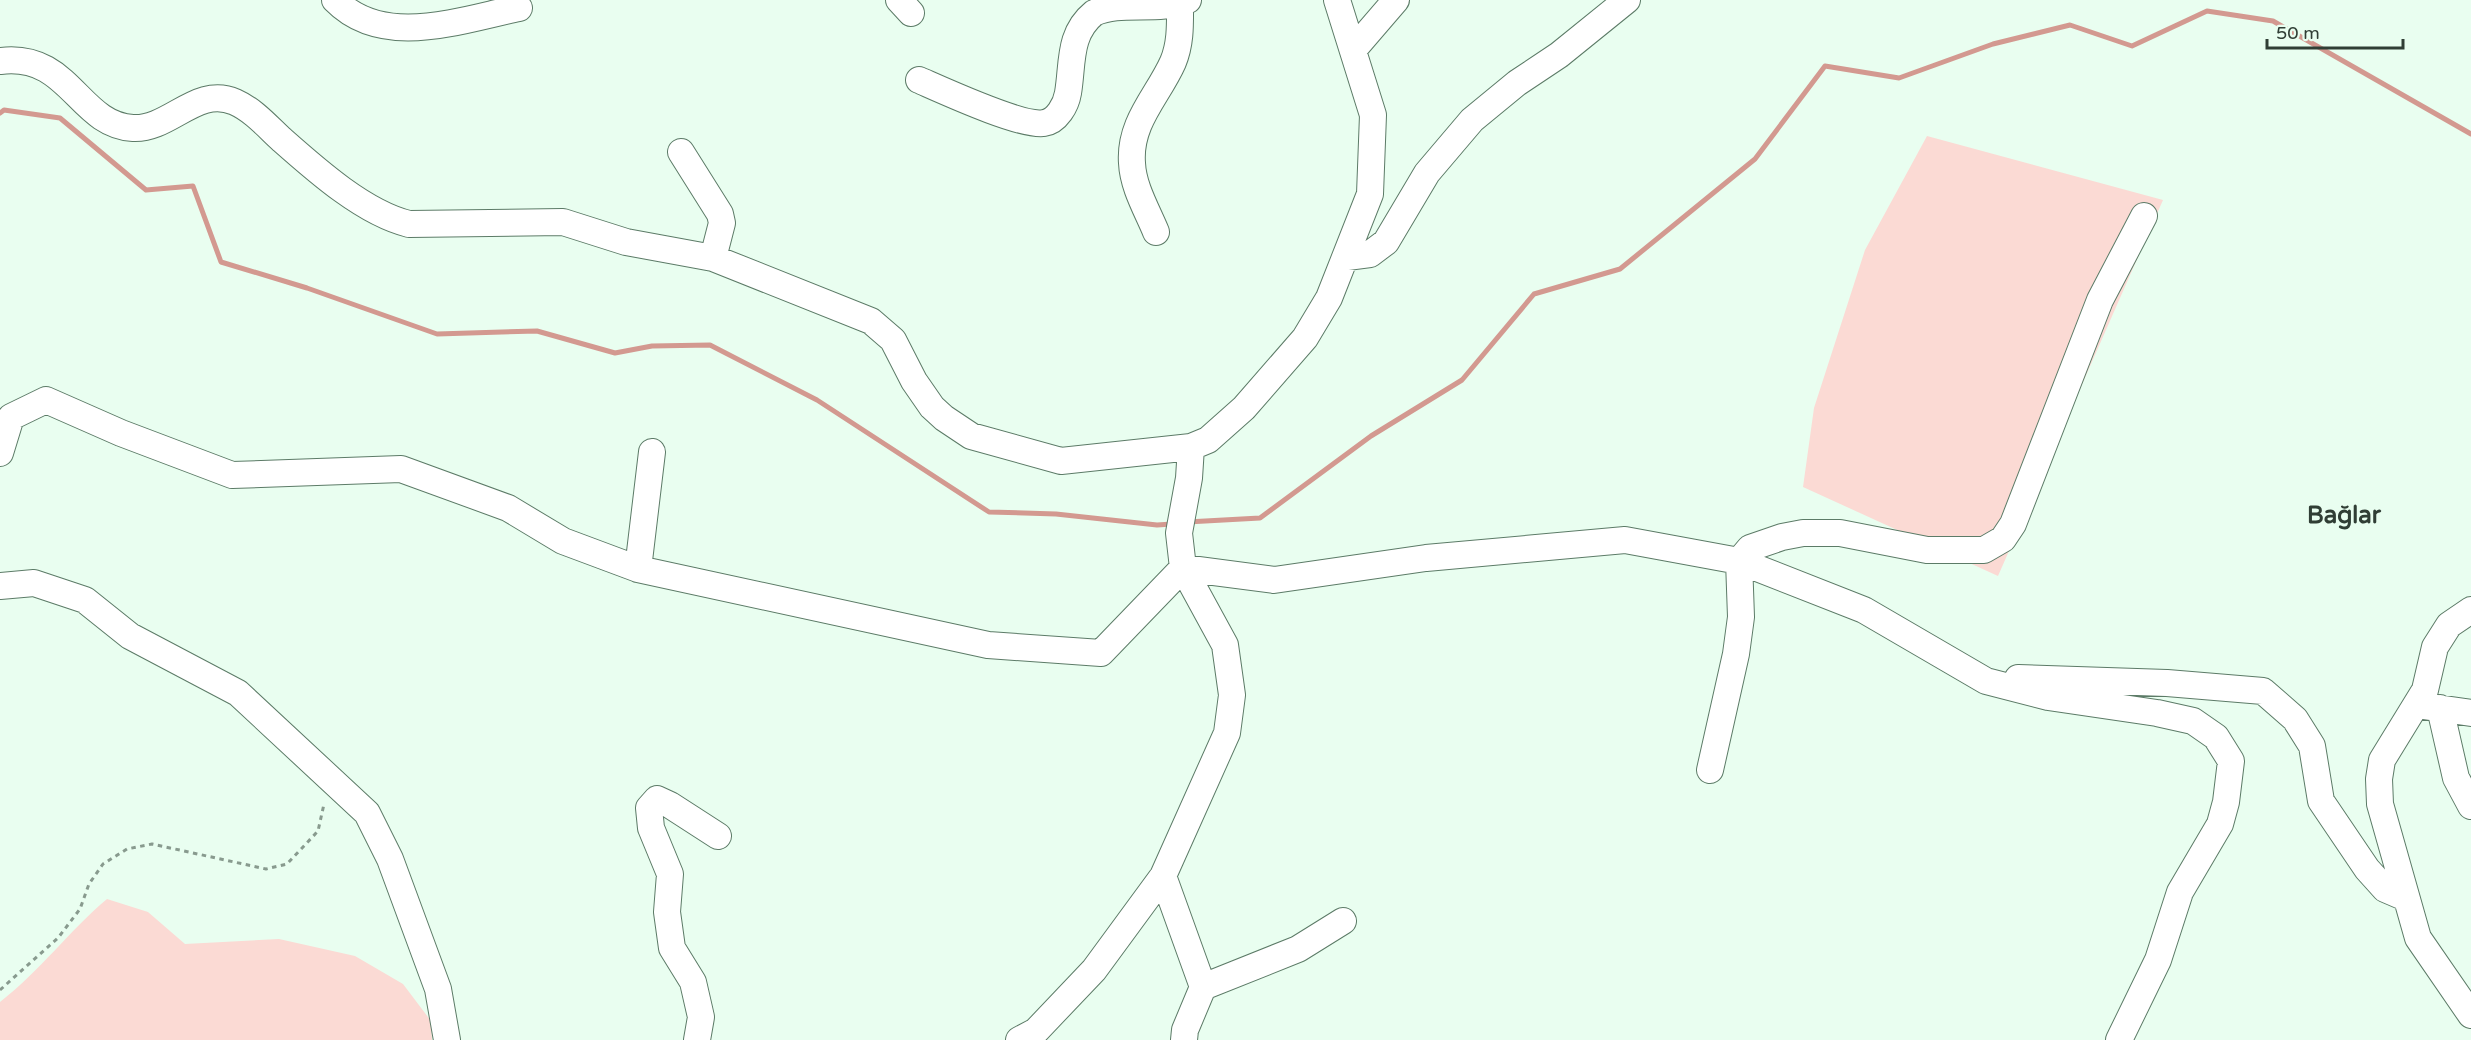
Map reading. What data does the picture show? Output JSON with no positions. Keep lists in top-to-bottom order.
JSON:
{
  "districts": ["Bağlar"],
  "scale_bar": "50 m"
}
